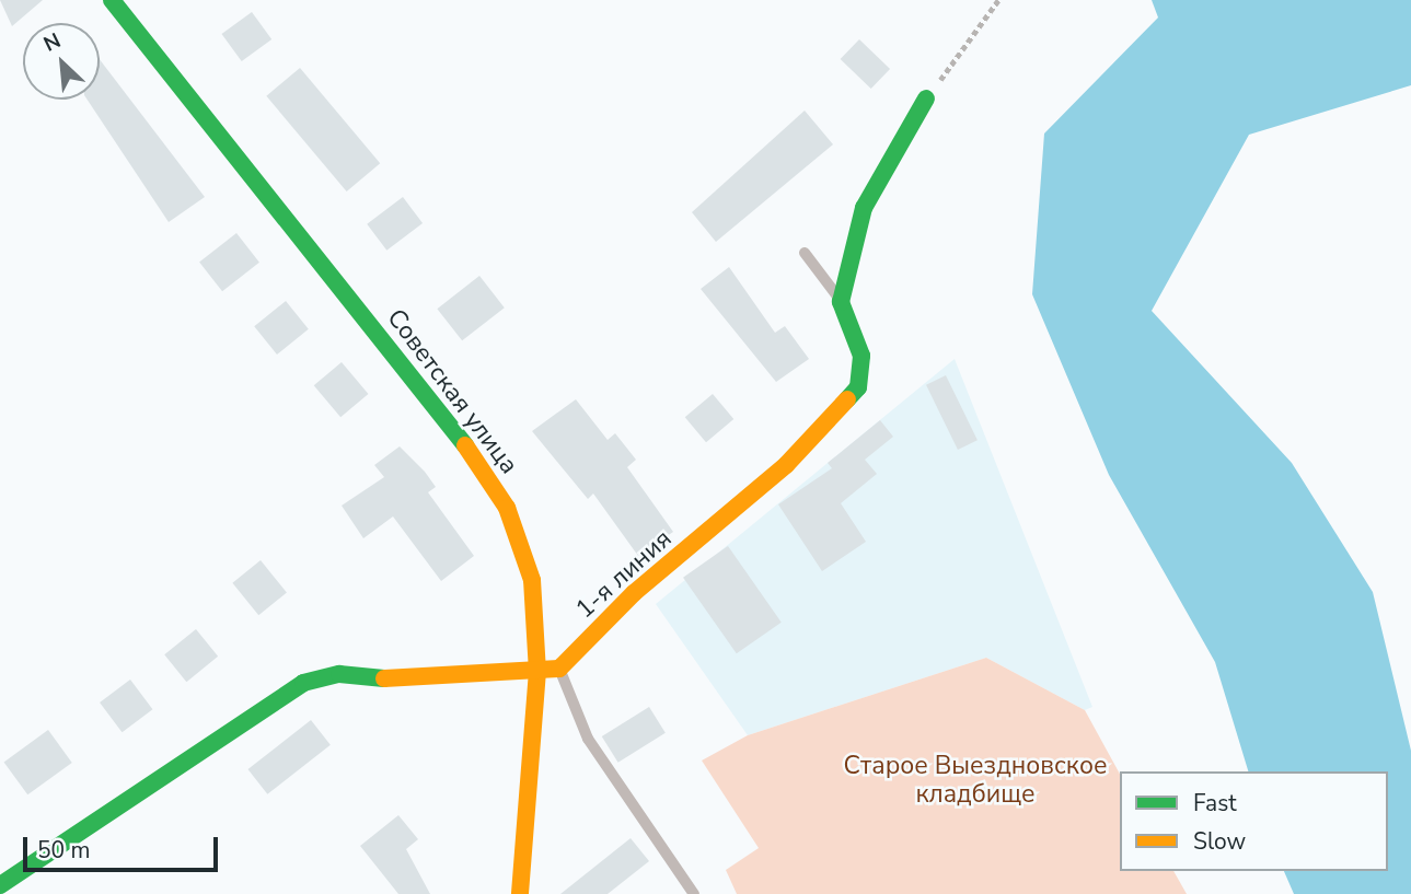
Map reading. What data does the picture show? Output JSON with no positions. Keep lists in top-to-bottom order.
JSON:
{
  "streets": {
    "street": ["Советская улица", "1-я линия"]
  },
  "parks": ["Старое Выездновское кладбище"],
  "legend": ["Fast", "Slow"],
  "scale_bar": "50 m",
  "north": "top left"
}
